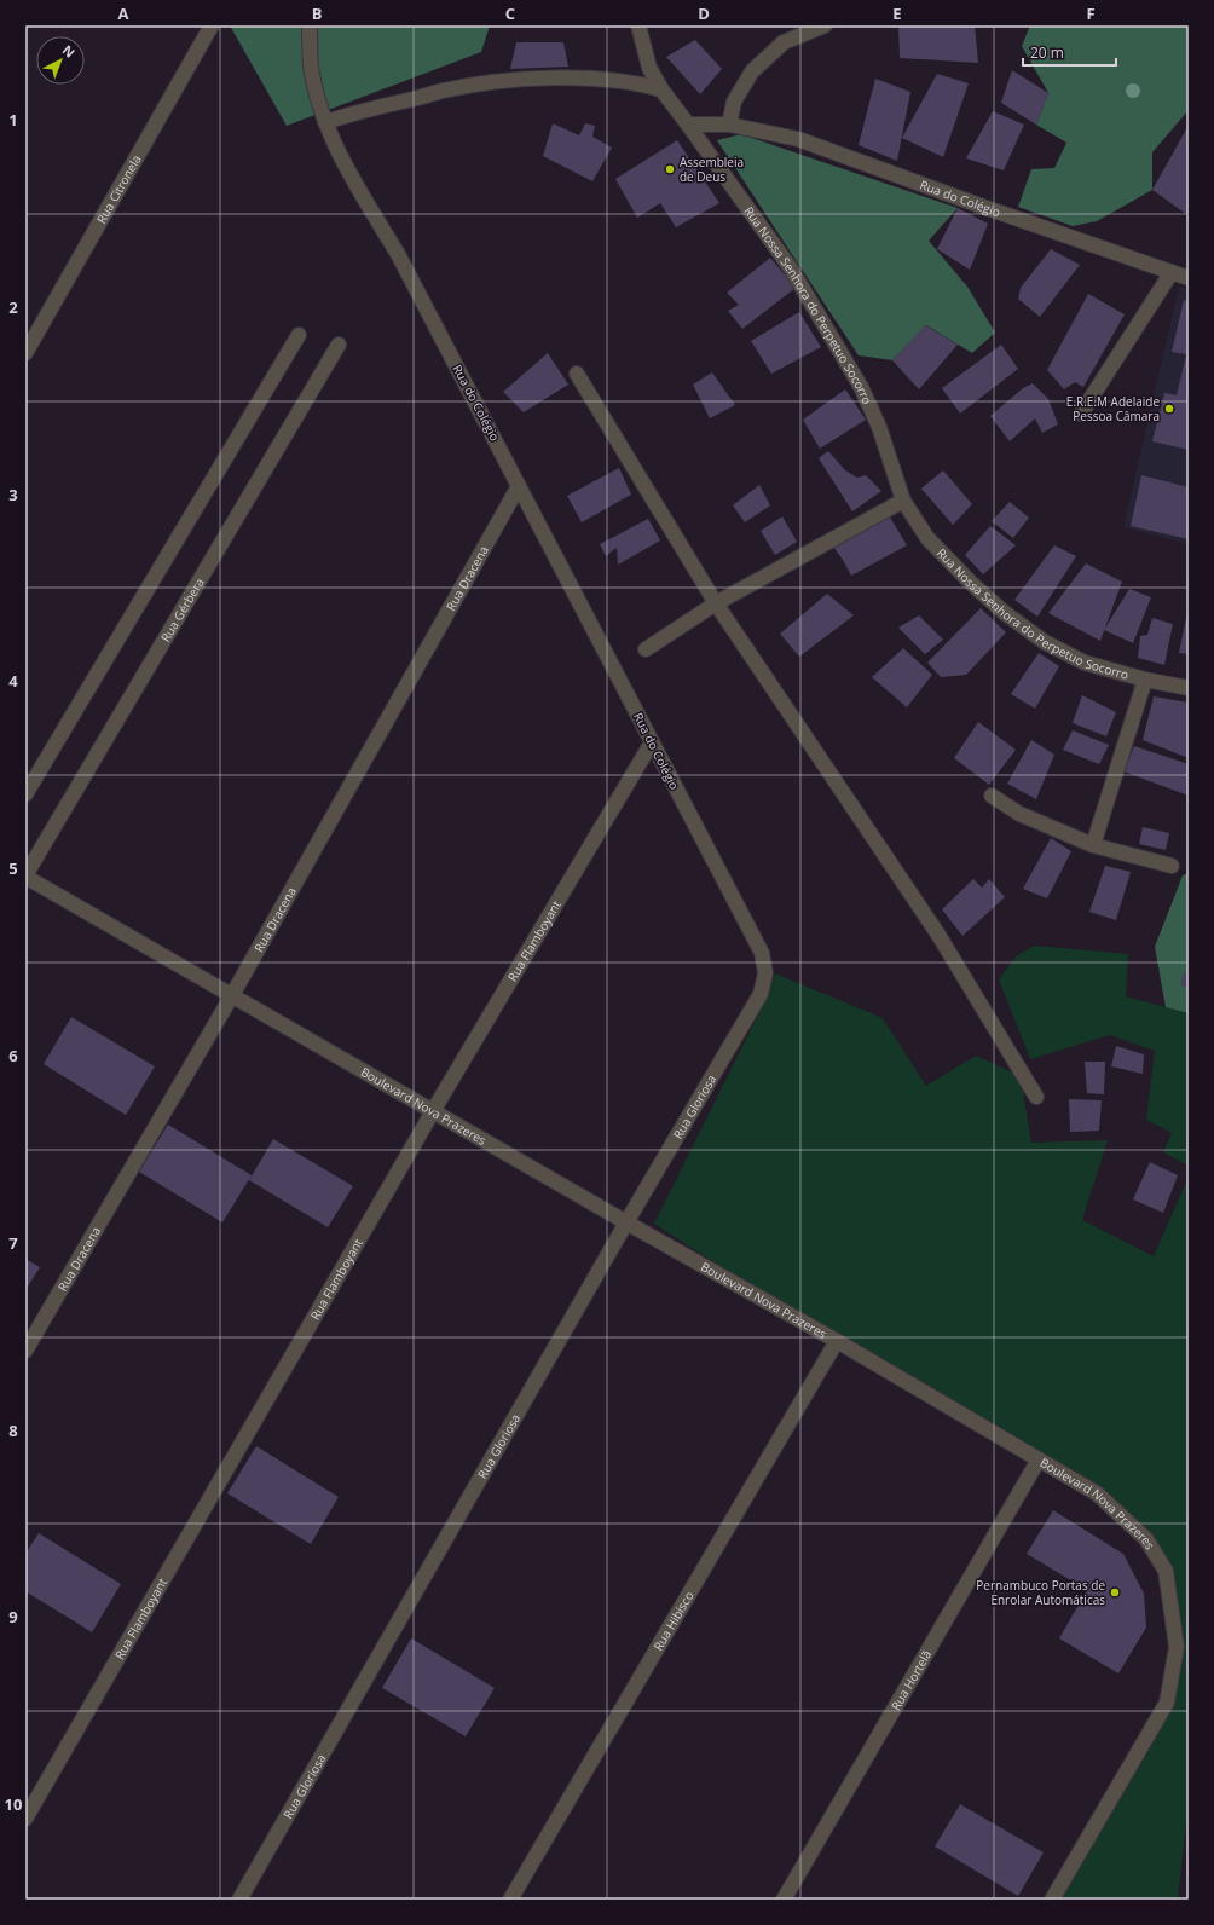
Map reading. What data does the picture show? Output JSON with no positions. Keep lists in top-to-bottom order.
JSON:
{
  "streets": {
    "street": [
      "Rua Citronela",
      "Rua do Colégio",
      "Rua Nossa Senhora do Perpetuo Socorro",
      "Rua Dracena",
      "Rua Gérbera",
      "Rua Flamboyant",
      "Boulevard Nova Prazeres",
      "Rua Gloriosa",
      "Rua Hibisco",
      "Rua Hortelã"
    ]
  },
  "crossings": [
    ["Rua do Colégio", "Rua Nossa Senhora do Perpetuo Socorro"],
    ["Rua do Colégio", "Rua Dracena"],
    ["Rua do Colégio", "Rua Flamboyant"],
    ["Rua do Colégio", "Rua Gloriosa"],
    ["Rua Dracena", "Boulevard Nova Prazeres"],
    ["Rua Gérbera", "Boulevard Nova Prazeres"],
    ["Rua Flamboyant", "Boulevard Nova Prazeres"],
    ["Boulevard Nova Prazeres", "Rua Gloriosa"],
    ["Boulevard Nova Prazeres", "Rua Hibisco"],
    ["Boulevard Nova Prazeres", "Rua Hortelã"]
  ],
  "places": ["Assembleia de Deus", "E.R.E.M Adelaide Pessoa Câmara", "Pernambuco Portas de Enrolar Automáticas"],
  "scale_bar": "20 m",
  "north": "top right",
  "grid": {
    "columns": [
      "A",
      "B",
      "C",
      "D",
      "E",
      "F"
    ],
    "rows": [
      "1",
      "2",
      "3",
      "4",
      "5",
      "6",
      "7",
      "8",
      "9",
      "10"
    ]
  }
}
